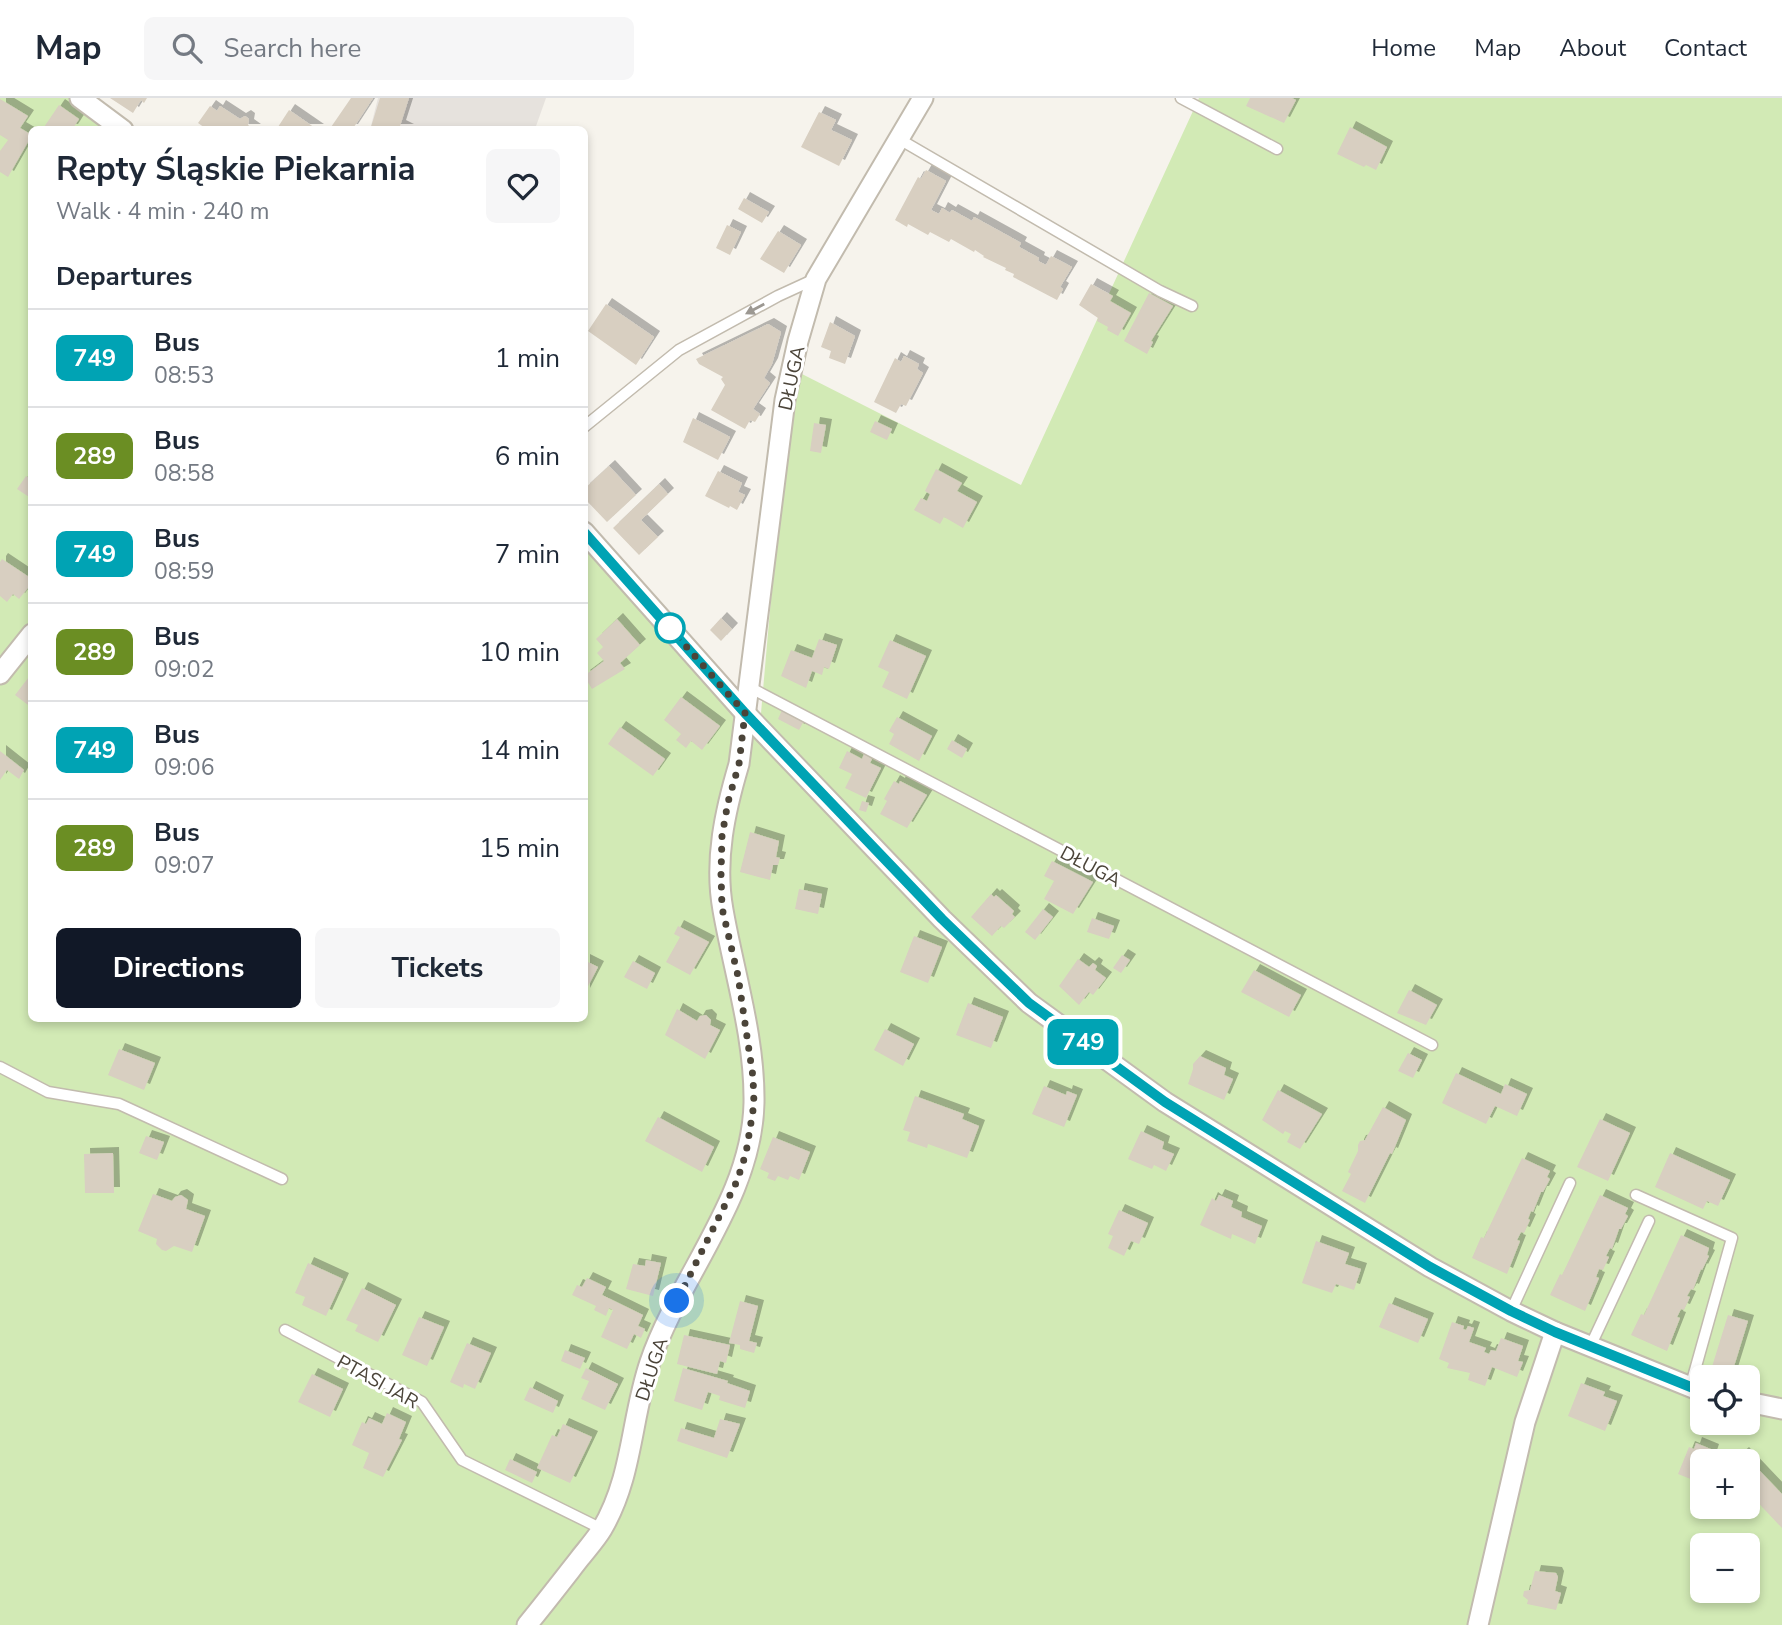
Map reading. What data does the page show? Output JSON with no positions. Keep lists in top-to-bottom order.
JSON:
{
  "streets": {
    "street": ["DŁUGA"],
    "lane": ["PTASI JAR"]
  },
  "crossings": [
    ["DŁUGA", "PTASI JAR"]
  ],
  "lines": ["bus line 749"],
  "page": {
    "header": "Map",
    "search": "Search here",
    "nav": [
      "Home",
      "Map",
      "About",
      "Contact"
    ],
    "on_map": "749",
    "heading": [
      ["Repty Śląskie Piekarnia", "Walk · 4 min · 240 m"],
      "Departures"
    ],
    "list": [
      {
        "mark": "749",
        "name": "Bus",
        "note": "08:53",
        "value": "1 min"
      },
      {
        "mark": "289",
        "name": "Bus",
        "note": "08:58",
        "value": "6 min"
      },
      {
        "mark": "749",
        "name": "Bus",
        "note": "08:59",
        "value": "7 min"
      },
      {
        "mark": "289",
        "name": "Bus",
        "note": "09:02",
        "value": "10 min"
      },
      {
        "mark": "749",
        "name": "Bus",
        "note": "09:06",
        "value": "14 min"
      },
      {
        "mark": "289",
        "name": "Bus",
        "note": "09:07",
        "value": "15 min"
      }
    ],
    "buttons": ["Directions", "Tickets"],
    "map_buttons": ["+", "−"]
  }
}
